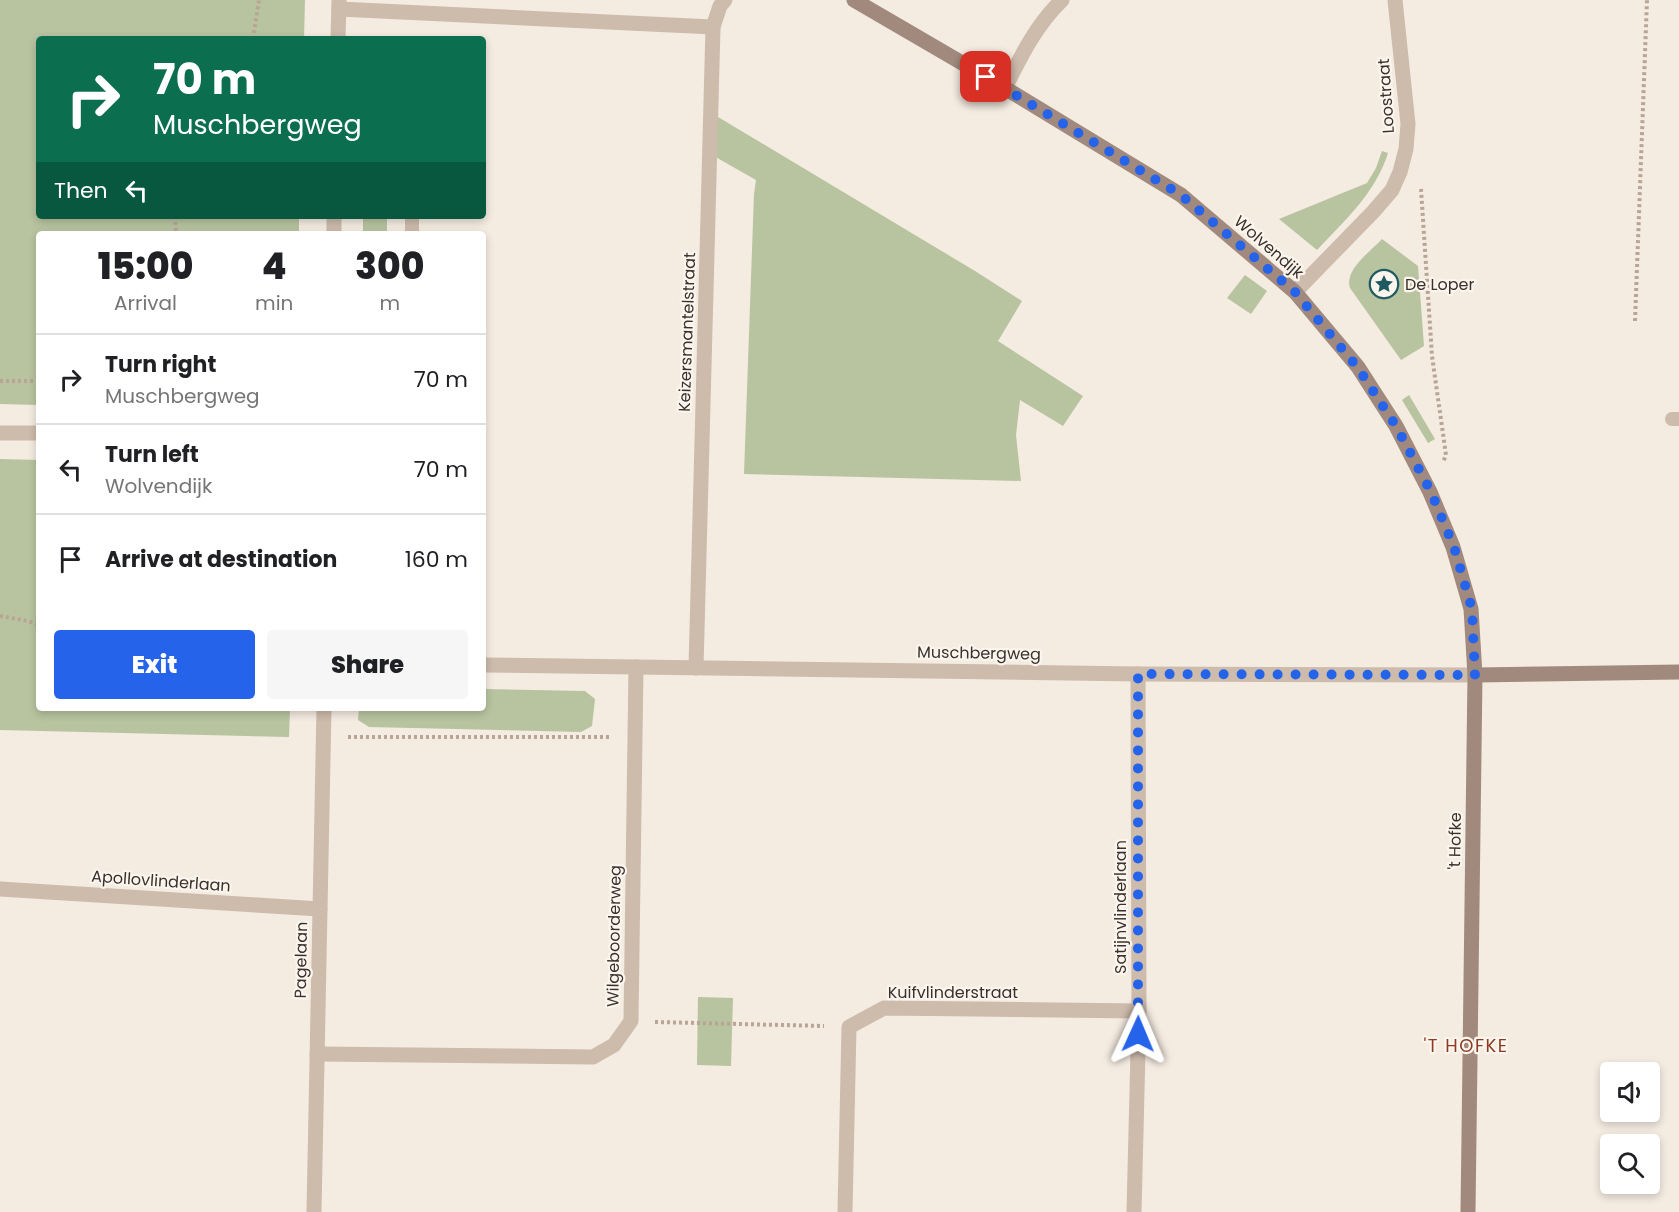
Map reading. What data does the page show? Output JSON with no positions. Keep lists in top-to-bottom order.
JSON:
{
  "streets": {
    "street": [
      "Loostraat",
      "Wolvendijk",
      "Keizersmantelstraat",
      "Muschbergweg",
      "'t Hofke",
      "Apollovlinderlaan",
      "Satijnvlinderlaan",
      "Wilgeboorderweg",
      "Pagelaan",
      "Kuifvlinderstraat"
    ]
  },
  "crossings": [
    ["Loostraat", "Wolvendijk"],
    ["Wolvendijk", "Muschbergweg"],
    ["Wolvendijk", "'t Hofke"],
    ["Keizersmantelstraat", "Muschbergweg"],
    ["Muschbergweg", "'t Hofke"],
    ["Muschbergweg", "Satijnvlinderlaan"],
    ["Muschbergweg", "Wilgeboorderweg"],
    ["Apollovlinderlaan", "Pagelaan"],
    ["Satijnvlinderlaan", "Kuifvlinderstraat"],
    ["Wilgeboorderweg", "Pagelaan"]
  ],
  "districts": ["'T HOFKE"],
  "places": {
    "place": ["De Loper"]
  },
  "page": {
    "turn": ["70 m", "Muschbergweg"],
    "then": "Then",
    "eta": [
      "15:00",
      "Arrival",
      "4",
      "min",
      "300",
      "m"
    ],
    "list": [
      {
        "name": "Turn right",
        "note": "Muschbergweg",
        "value": "70 m"
      },
      {
        "name": "Turn left",
        "note": "Wolvendijk",
        "value": "70 m"
      },
      {
        "name": "Arrive at destination",
        "value": "160 m"
      }
    ],
    "buttons": ["Exit", "Share"]
  }
}
